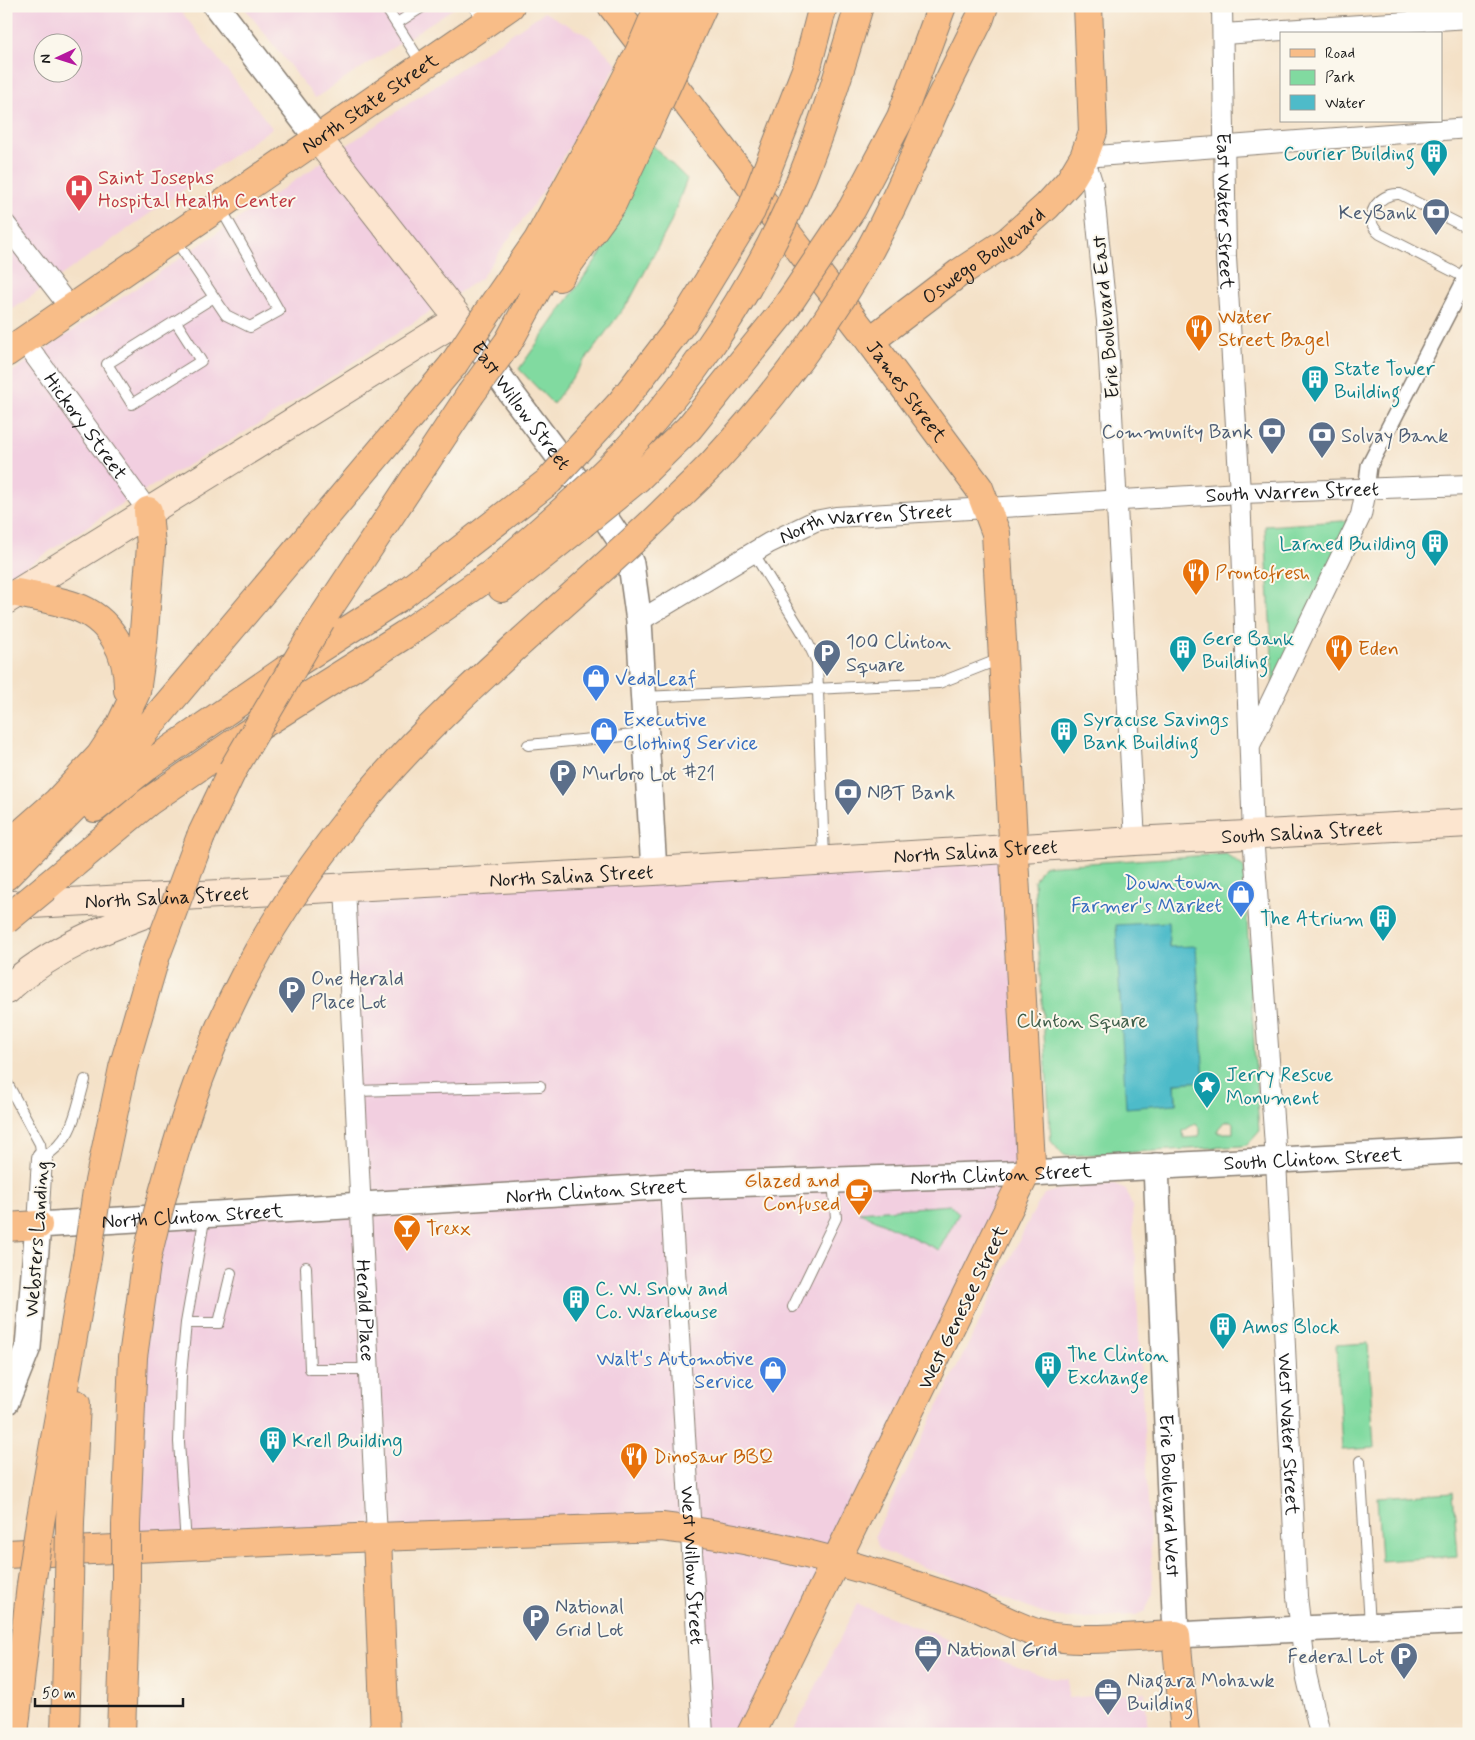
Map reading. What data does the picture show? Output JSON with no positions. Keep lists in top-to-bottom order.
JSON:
{
  "streets": {
    "main road": [
      "North State Street",
      "Oswego Boulevard",
      "James Street",
      "East Willow Street",
      "South Salina Street",
      "North Salina Street",
      "West Genesee Street",
      "Herald Place",
      "Erie Boulevard West"
    ],
    "street": [
      "East Water Street",
      "Erie Boulevard East",
      "Hickory Street",
      "South Warren Street",
      "North Warren Street",
      "South Clinton Street",
      "North Clinton Street",
      "Websters Landing",
      "West Water Street",
      "West Willow Street"
    ]
  },
  "crossings": [
    ["North State Street", "East Willow Street"],
    ["North State Street", "Hickory Street"],
    ["East Water Street", "South Warren Street"],
    ["East Water Street", "South Salina Street"],
    ["East Water Street", "West Water Street"],
    ["Oswego Boulevard", "Erie Boulevard East"],
    ["Oswego Boulevard", "James Street"],
    ["Erie Boulevard East", "South Warren Street"],
    ["Erie Boulevard East", "North Warren Street"],
    ["Erie Boulevard East", "South Salina Street"],
    ["Erie Boulevard East", "North Salina Street"],
    ["James Street", "North Warren Street"],
    ["James Street", "North Salina Street"],
    ["James Street", "West Genesee Street"],
    ["East Willow Street", "North Warren Street"],
    ["East Willow Street", "North Salina Street"],
    ["South Warren Street", "North Warren Street"],
    ["South Salina Street", "North Salina Street"],
    ["South Salina Street", "West Water Street"],
    ["North Salina Street", "West Genesee Street"],
    ["North Salina Street", "Herald Place"],
    ["South Clinton Street", "North Clinton Street"],
    ["South Clinton Street", "West Water Street"],
    ["South Clinton Street", "Erie Boulevard West"],
    ["North Clinton Street", "Websters Landing"],
    ["North Clinton Street", "West Genesee Street"],
    ["North Clinton Street", "Herald Place"],
    ["North Clinton Street", "Erie Boulevard West"],
    ["North Clinton Street", "West Willow Street"]
  ],
  "parks": ["Clinton Square"],
  "places": {
    "building": [
      "Courier Building",
      "State Tower Building",
      "Larned Building",
      "Gere Bank Building",
      "Syracuse Savings Bank Building",
      "The Atrium",
      "C. W. Snow and Co. Warehouse",
      "Amos Block",
      "The Clinton Exchange",
      "Krell Building"
    ],
    "hospital": ["Saint Josephs Hospital Health Center"],
    "bank": [
      "KeyBank",
      "Community Bank",
      "Solvay Bank",
      "NBT Bank"
    ],
    "restaurant": [
      "Water Street Bagel",
      "Prontofresh",
      "Eden",
      "Dinosaur BBQ"
    ],
    "parking": [
      "100 Clinton Square",
      "Murbro Lot #21",
      "One Herald Place Lot",
      "National Grid Lot",
      "Federal Lot"
    ],
    "shop": [
      "VedaLeaf",
      "Executive Clothing Service",
      "Downtown Farmer's Market",
      "Walt's Automotive Service"
    ],
    "place": ["Jerry Rescue Monument"],
    "cafe": ["Glazed and Confused"],
    "bar": ["Trexx"],
    "office": ["National Grid", "Niagara Mohawk Building"]
  },
  "legend": ["Road", "Park", "Water"],
  "scale_bar": "50 m",
  "north": "left"
}
